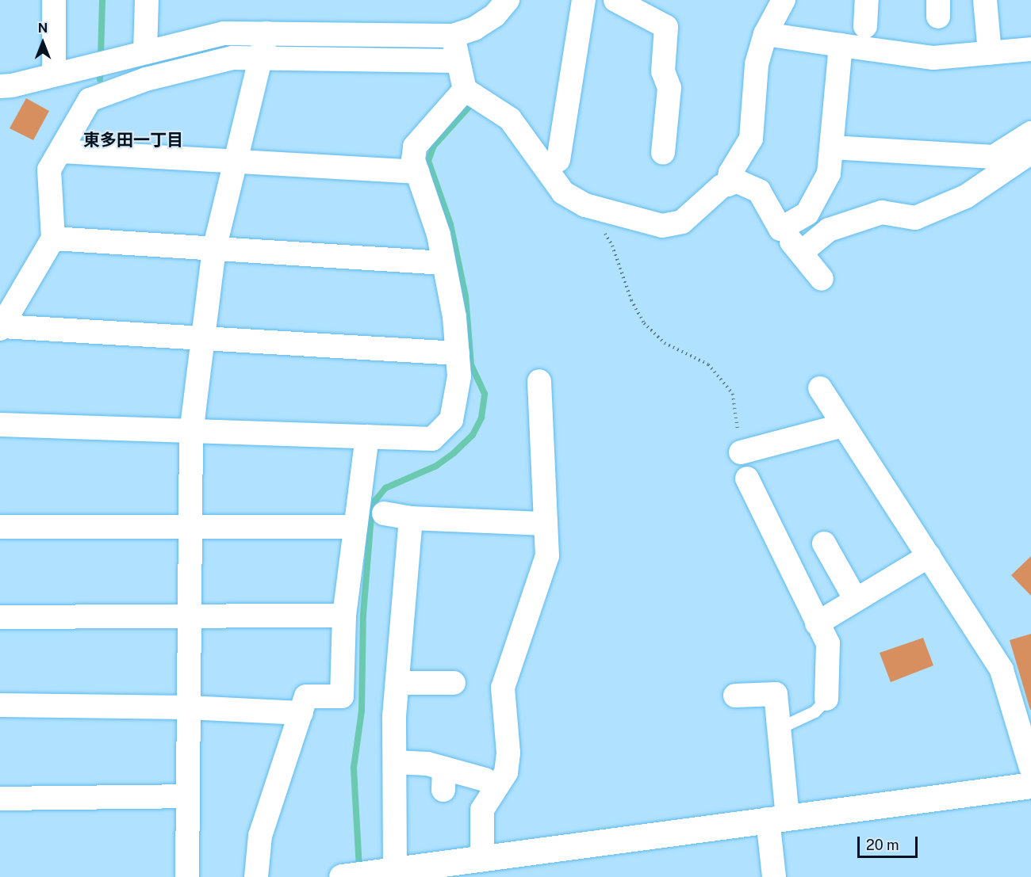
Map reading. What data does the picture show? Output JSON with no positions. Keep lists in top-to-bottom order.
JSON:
{
  "districts": ["東多田一丁目"],
  "scale_bar": "20 m",
  "north": "top"
}
